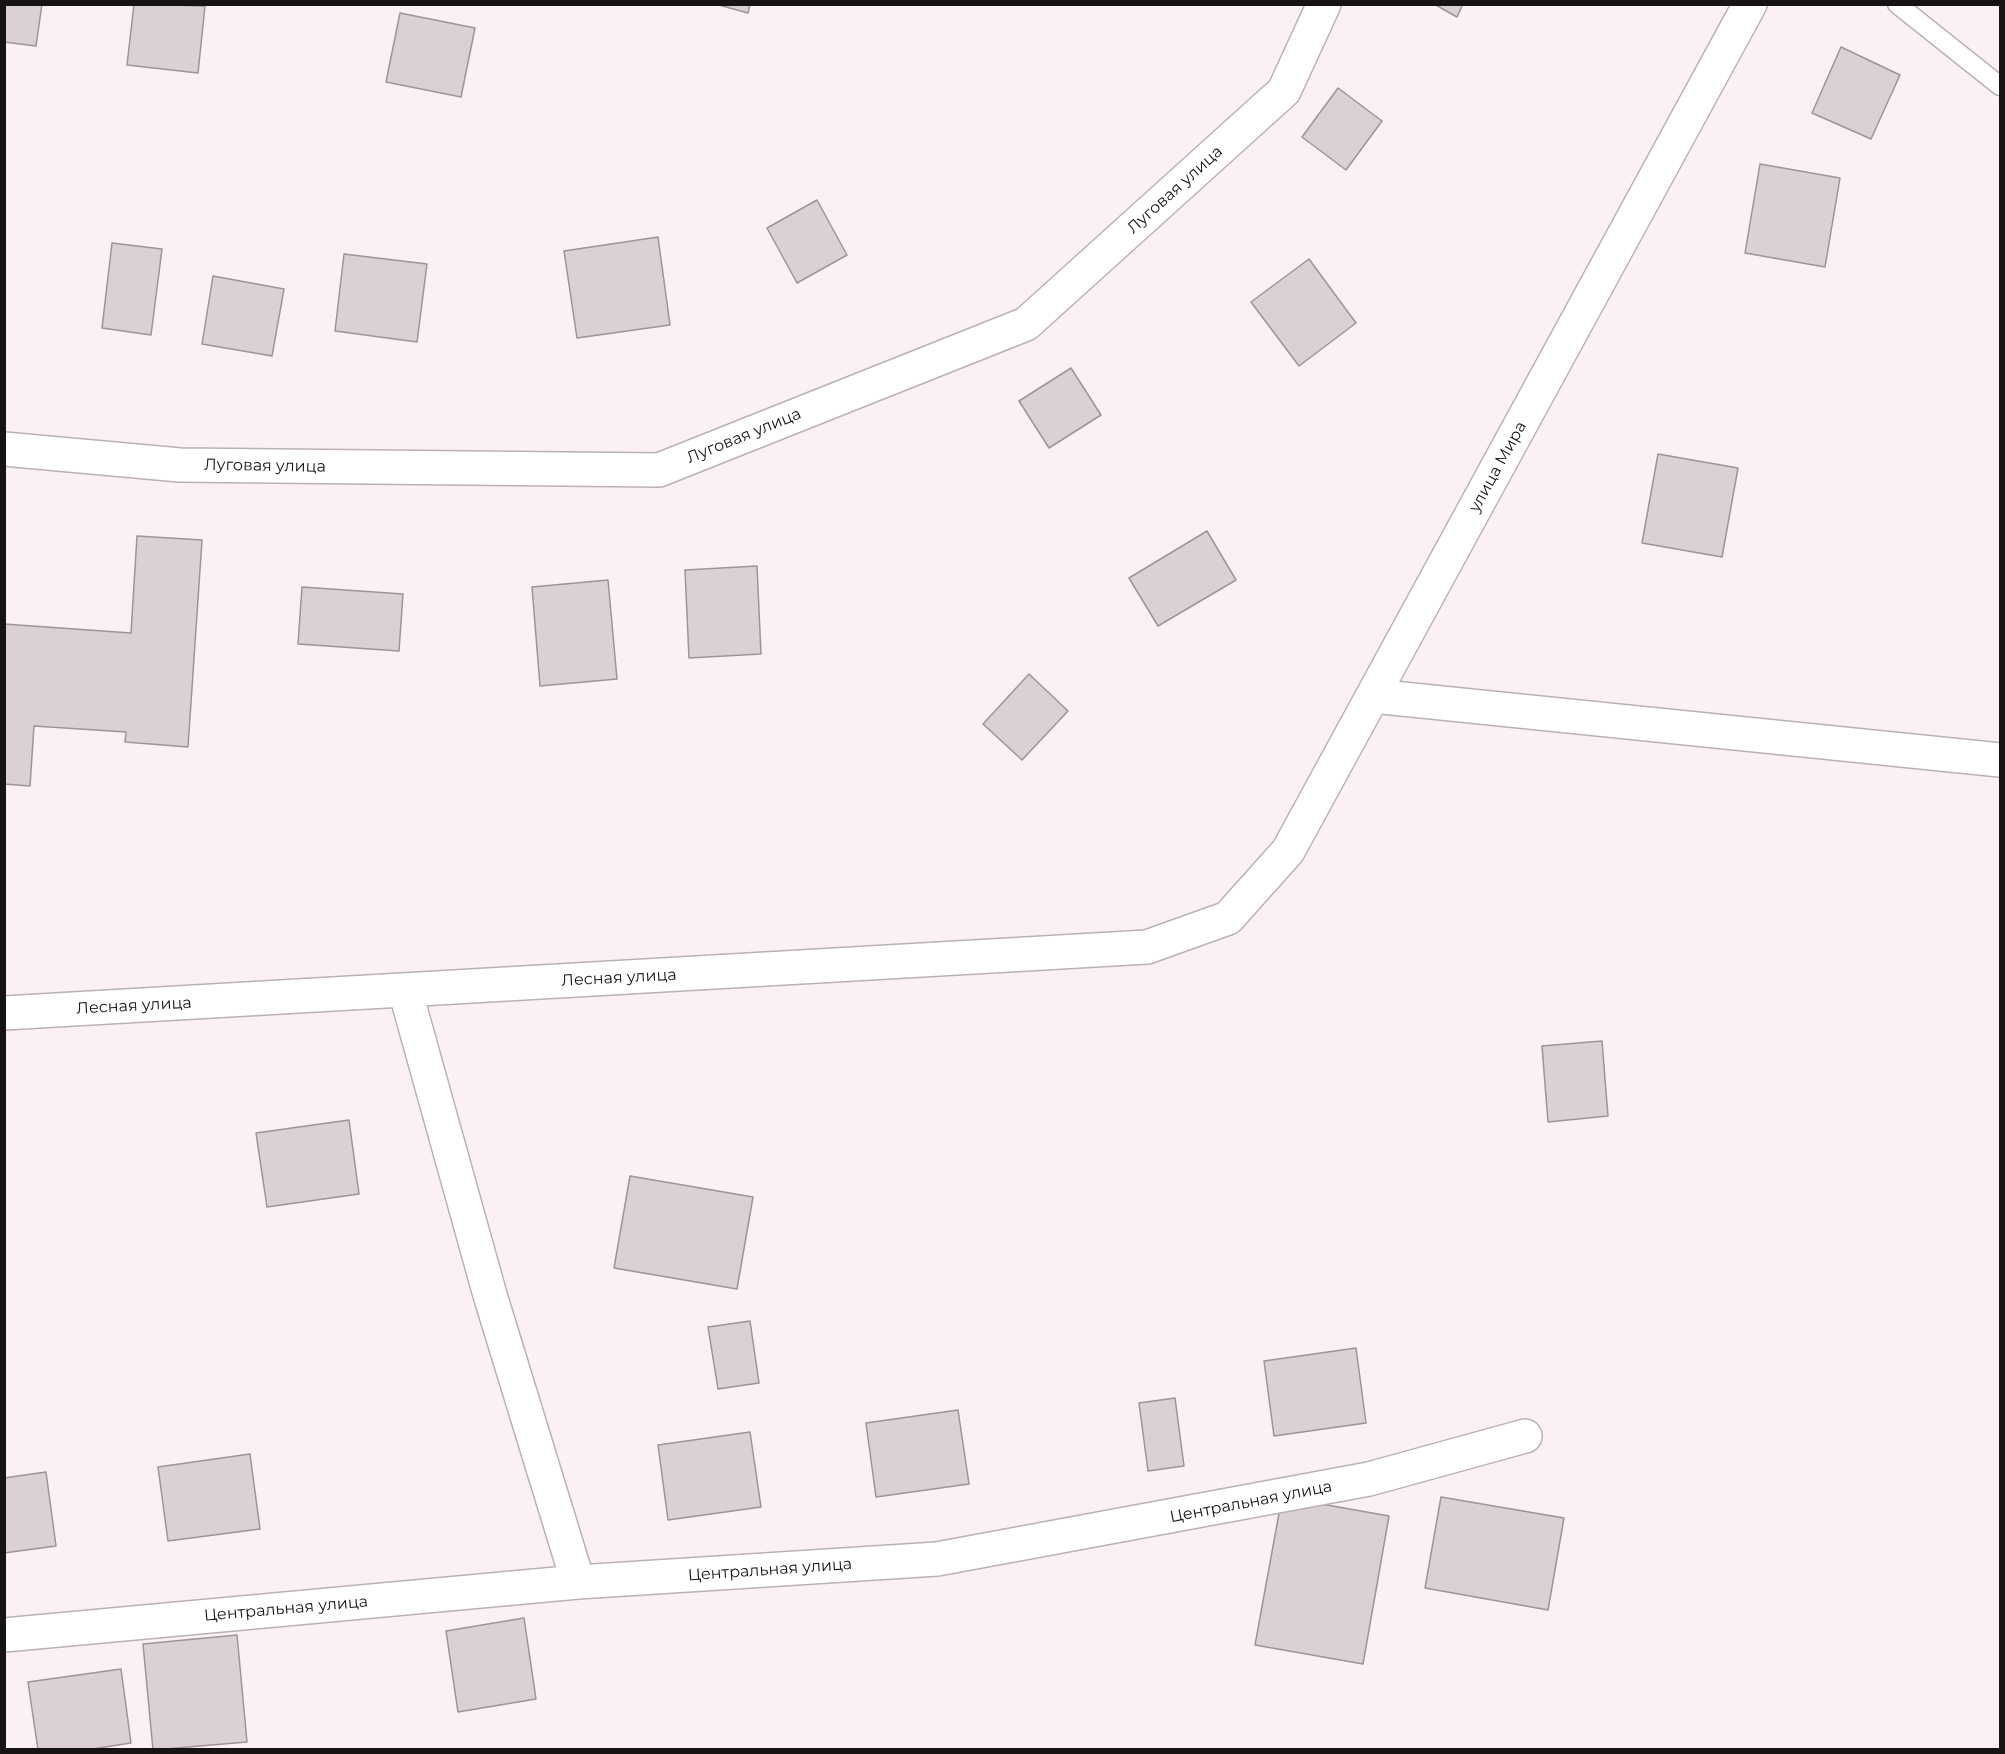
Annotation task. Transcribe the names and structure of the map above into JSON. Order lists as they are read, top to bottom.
{
  "streets": {
    "street": [
      "Луговая улица",
      "улица Мира",
      "Лесная улица",
      "Центральная улица"
    ]
  },
  "crossings": [
    ["улица Мира", "Лесная улица"]
  ]
}
